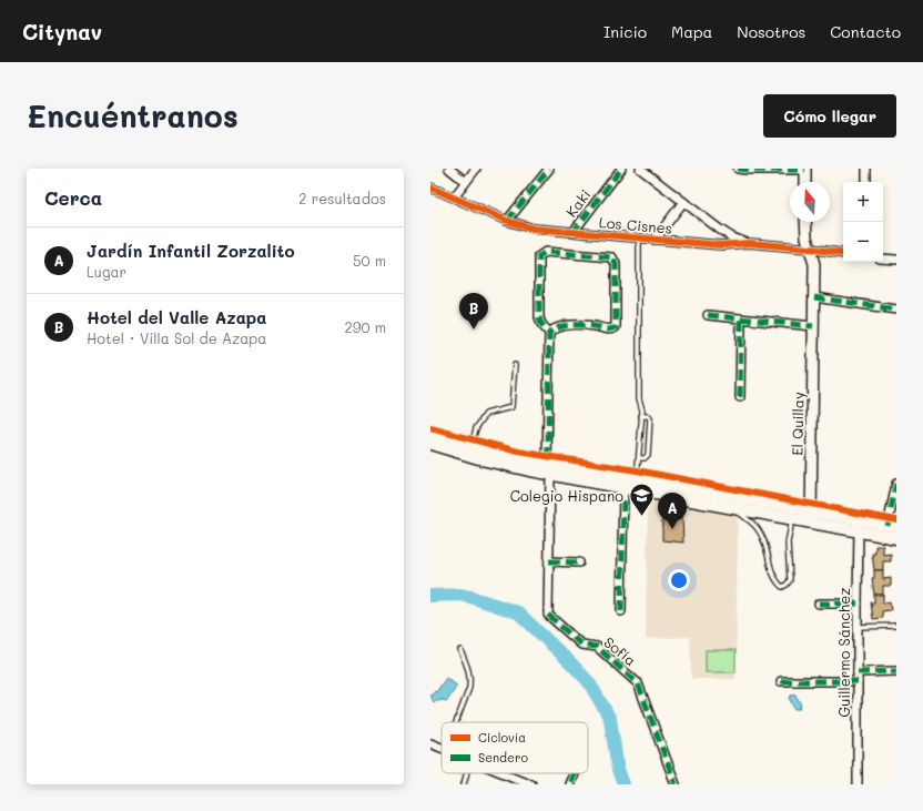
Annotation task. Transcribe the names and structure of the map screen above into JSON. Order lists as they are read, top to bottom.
{
  "streets": {
    "street": [
      "Kaki",
      "Los Cisnes",
      "El Quillay",
      "Sofía",
      "Guillermo Sánchez"
    ]
  },
  "crossings": [
    ["Kaki", "Los Cisnes"],
    ["Los Cisnes", "El Quillay"]
  ],
  "places": {
    "school or university": ["Colegio Hispano"]
  },
  "legend": ["Ciclovía", "Sendero"],
  "north": "top",
  "page": {
    "header": "Citynav",
    "nav": [
      "Inicio",
      "Mapa",
      "Nosotros",
      "Contacto"
    ],
    "buttons": "Cómo llegar",
    "title": "Encuéntranos",
    "heading": ["Cerca", "2 resultados"],
    "map_buttons": ["+", "−"],
    "list": [
      {
        "mark": "A",
        "name": "Jardín Infantil Zorzalito",
        "note": "Lugar",
        "value": "50 m"
      },
      {
        "mark": "B",
        "name": "Hotel del Valle Azapa",
        "note": "Hotel · Villa Sol de Azapa",
        "value": "290 m"
      }
    ],
    "pins": ["B", "A"]
  }
}
